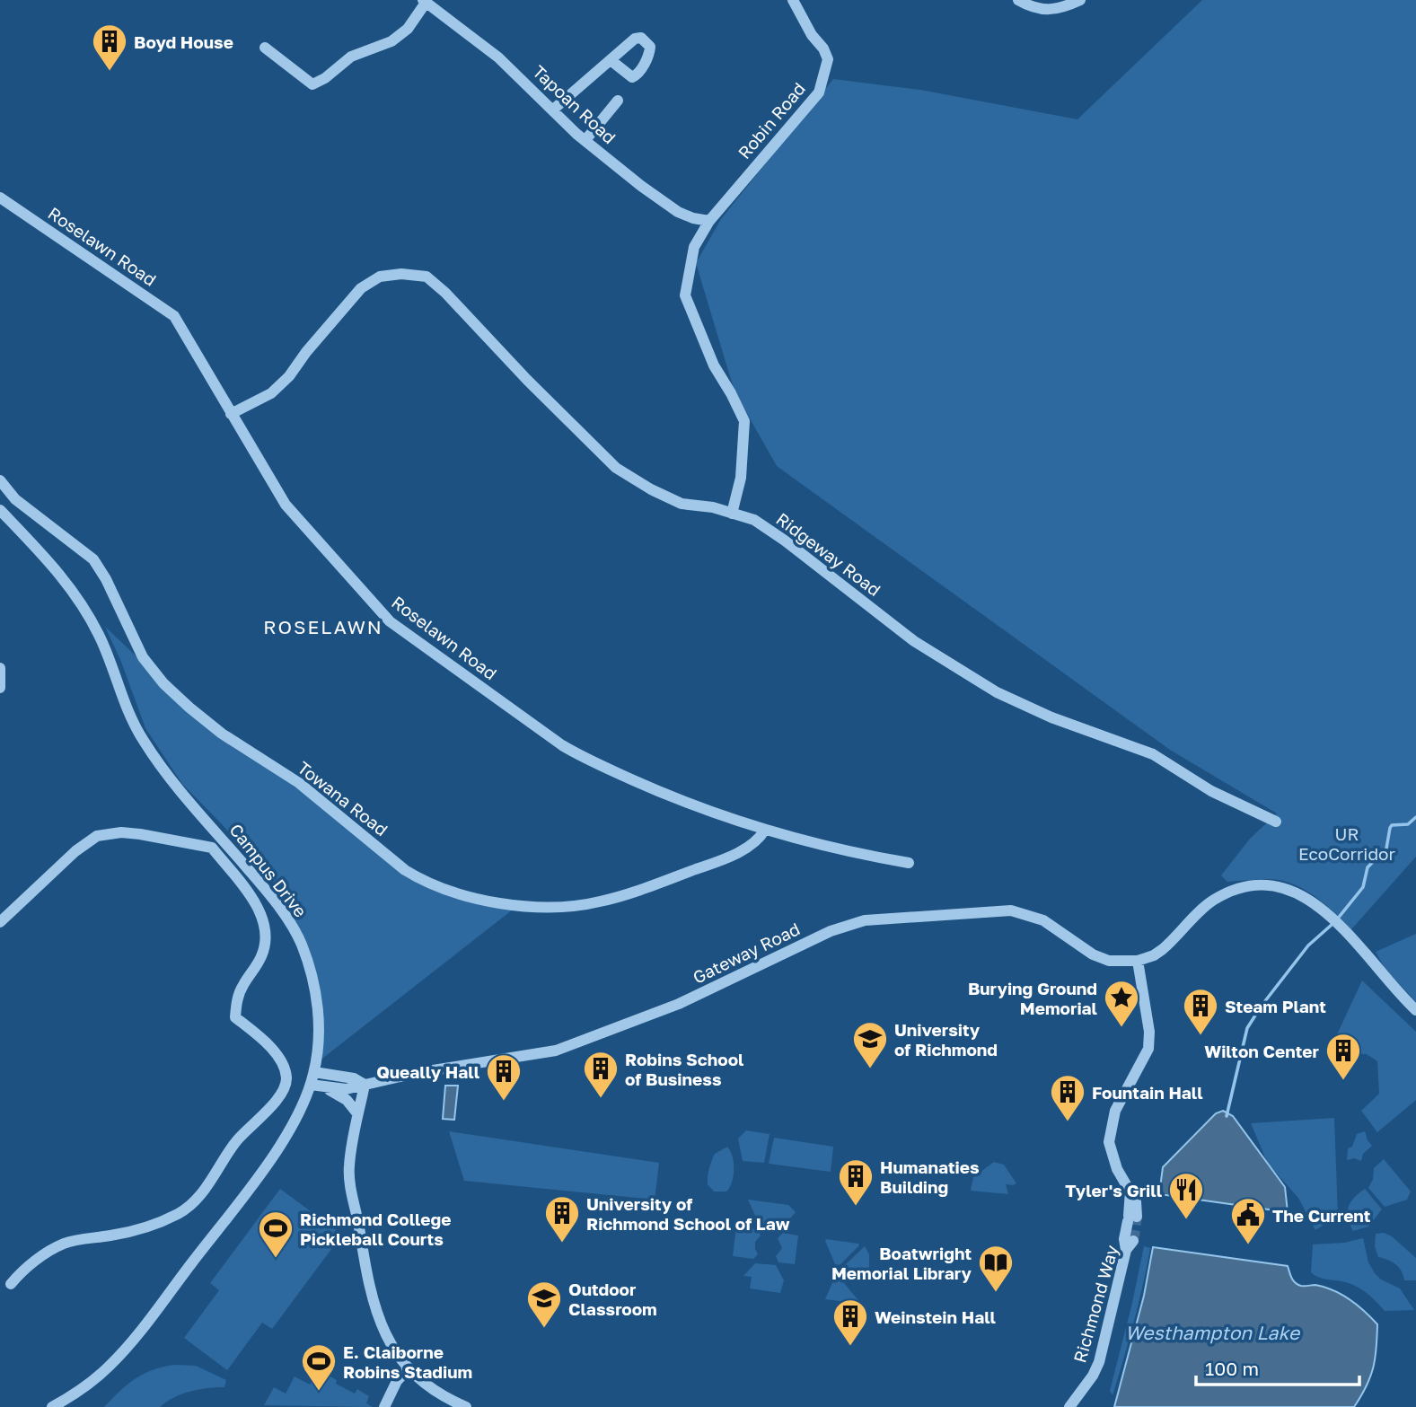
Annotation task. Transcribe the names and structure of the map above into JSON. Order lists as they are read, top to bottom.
{
  "streets": {
    "street": [
      "Tapoan Road",
      "Robin Road",
      "Roselawn Road",
      "Ridgeway Road",
      "Towana Road",
      "Campus Drive",
      "Gateway Road",
      "Richmond Way"
    ]
  },
  "crossings": [
    ["Tapoan Road", "Robin Road"],
    ["Robin Road", "Ridgeway Road"],
    ["Roselawn Road", "Ridgeway Road"],
    ["Roselawn Road", "Towana Road"],
    ["Campus Drive", "Gateway Road"],
    ["Gateway Road", "Richmond Way"]
  ],
  "districts": ["ROSELAWN"],
  "water": ["Westhampton Lake"],
  "parks": ["UR EcoCorridor"],
  "places": {
    "building": [
      "Boyd House",
      "Steam Plant",
      "Wilton Center",
      "Robins School of Business",
      "Queally Hall",
      "Fountain Hall",
      "Humanaties Building",
      "University of Richmond School of Law",
      "Weinstein Hall"
    ],
    "place": ["Burying Ground Memorial"],
    "school or university": ["University of Richmond", "Outdoor Classroom"],
    "restaurant": ["Tyler's Grill"],
    "public building": ["The Current"],
    "sports": ["Richmond College Pickleball Courts", "E. Claiborne Robins Stadium"],
    "library": ["Boatwright Memorial Library"]
  },
  "scale_bar": "100 m"
}
